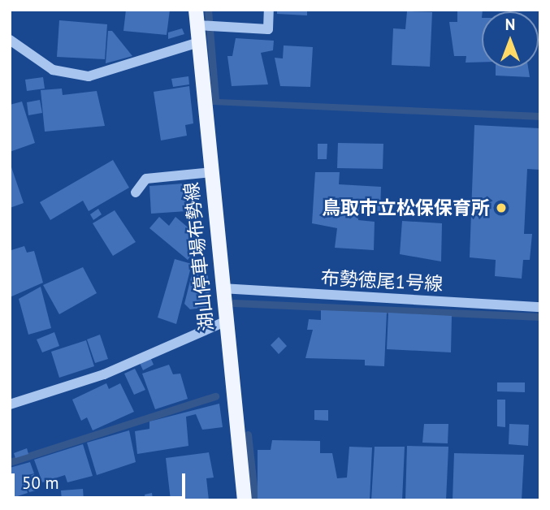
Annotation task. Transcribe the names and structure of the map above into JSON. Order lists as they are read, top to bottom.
{
  "streets": {
    "main road": ["湖山停車場布勢線"],
    "street": ["布勢徳尾1号線"]
  },
  "crossings": [
    ["湖山停車場布勢線", "布勢徳尾1号線"]
  ],
  "places": ["鳥取市立松保保育所"],
  "scale_bar": "50 m",
  "north": "top"
}
